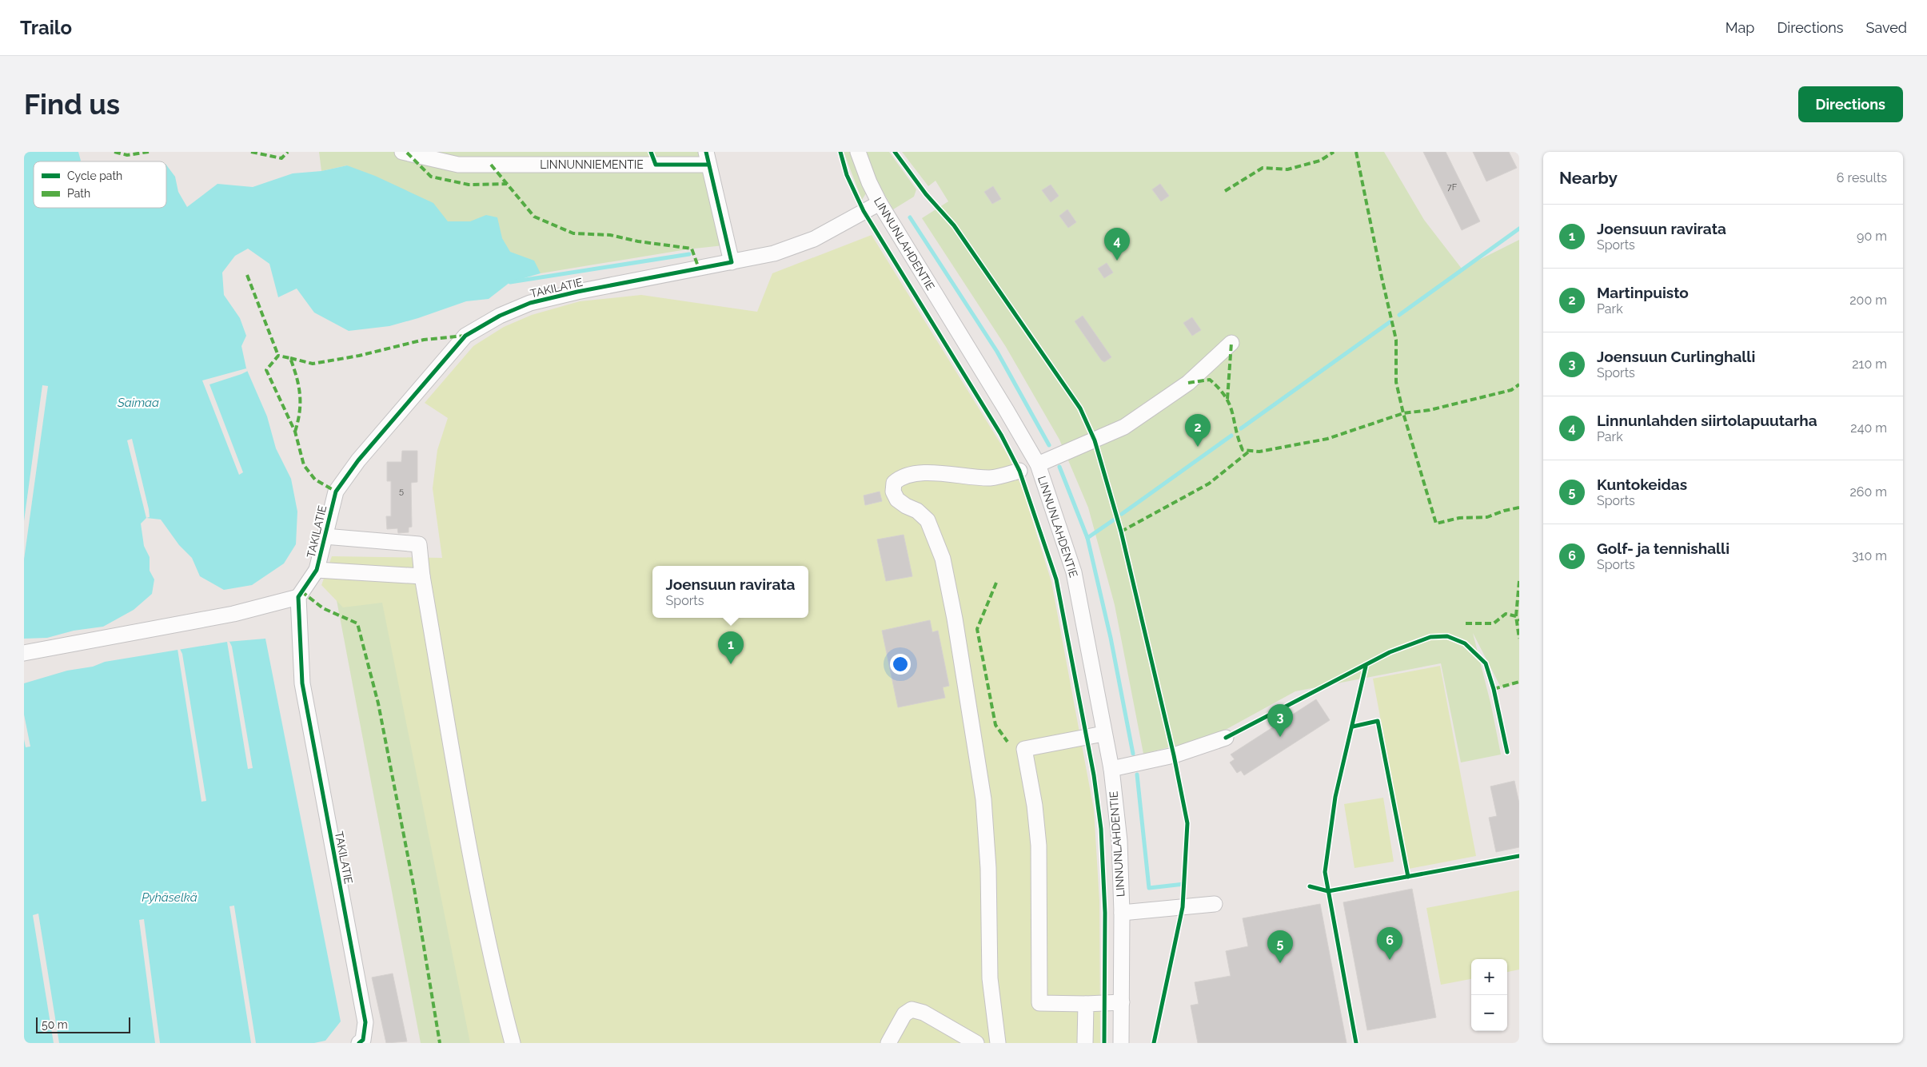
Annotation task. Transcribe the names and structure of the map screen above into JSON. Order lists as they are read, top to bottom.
{
  "streets": {
    "street": ["LINNUNNIEMENTIE", "LINNUNLAHDENTIE", "TAKILATIE"]
  },
  "crossings": [
    ["LINNUNNIEMENTIE", "TAKILATIE"],
    ["LINNUNLAHDENTIE", "TAKILATIE"]
  ],
  "water": ["Saimaa", "Pyhäselkä"],
  "house_numbers": ["7F", "5"],
  "legend": ["Cycle path", "Path"],
  "scale_bar": "50 m",
  "page": {
    "header": "Trailo",
    "nav": ["Map", "Directions", "Saved"],
    "buttons": "Directions",
    "title": "Find us",
    "heading": ["Nearby", "6 results"],
    "list": [
      {
        "mark": "1",
        "name": "Joensuun ravirata",
        "note": "Sports",
        "value": "90 m"
      },
      {
        "mark": "2",
        "name": "Martinpuisto",
        "note": "Park",
        "value": "200 m"
      },
      {
        "mark": "3",
        "name": "Joensuun Curlinghalli",
        "note": "Sports",
        "value": "210 m"
      },
      {
        "mark": "4",
        "name": "Linnunlahden siirtolapuutarha",
        "note": "Park",
        "value": "240 m"
      },
      {
        "mark": "5",
        "name": "Kuntokeidas",
        "note": "Sports",
        "value": "260 m"
      },
      {
        "mark": "6",
        "name": "Golf- ja tennishalli",
        "note": "Sports",
        "value": "310 m"
      }
    ],
    "pins": [
      "4",
      "2",
      "1",
      "3",
      "6",
      "5"
    ],
    "popup": ["Joensuun ravirata", "Sports"],
    "map_buttons": ["+", "−"],
    "scale": "50 m"
  }
}
